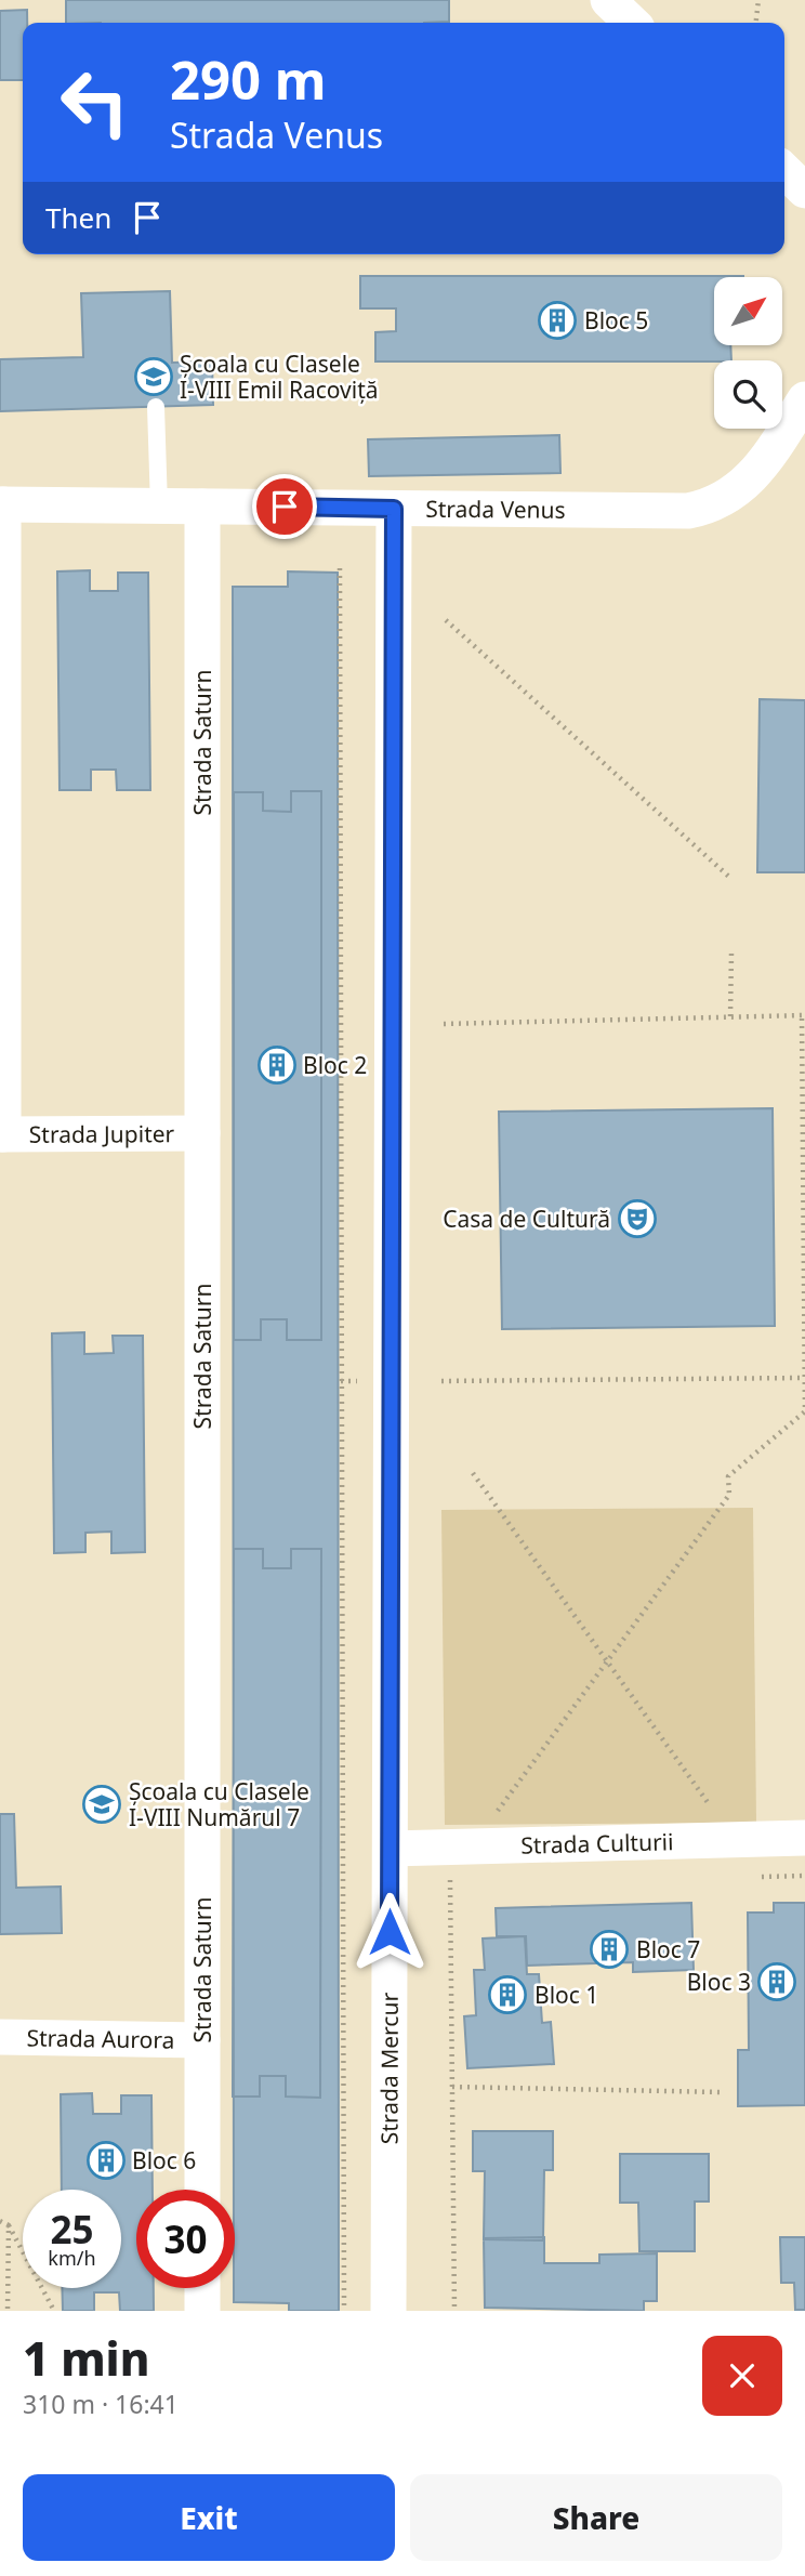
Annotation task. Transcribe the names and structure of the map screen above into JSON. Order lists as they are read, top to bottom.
{
  "streets": {
    "street": [
      "Strada Venus",
      "Strada Saturn",
      "Strada Jupiter",
      "Strada Culturii",
      "Strada Aurora",
      "Strada Mercur"
    ]
  },
  "crossings": [
    ["Strada Venus", "Strada Saturn"],
    ["Strada Venus", "Strada Jupiter"],
    ["Strada Venus", "Strada Mercur"],
    ["Strada Saturn", "Strada Jupiter"],
    ["Strada Saturn", "Strada Aurora"],
    ["Strada Culturii", "Strada Mercur"]
  ],
  "places": {
    "building": [
      "Bloc 5",
      "Bloc 2",
      "Bloc 7",
      "Bloc 3",
      "Bloc 1",
      "Bloc 6"
    ],
    "school or university": ["Școala cu Clasele I-VIII Emil Racoviță", "Școala cu Clasele I-VIII Numărul 7"],
    "theatre": ["Casa de Cultură"]
  },
  "north": "top right",
  "page": {
    "turn": ["290 m", "Strada Venus"],
    "then": "Then",
    "speed": "25 km/h",
    "limit": "30",
    "heading": ["1 min", "310 m · 16:41"],
    "buttons": ["Exit", "Share"]
  }
}
